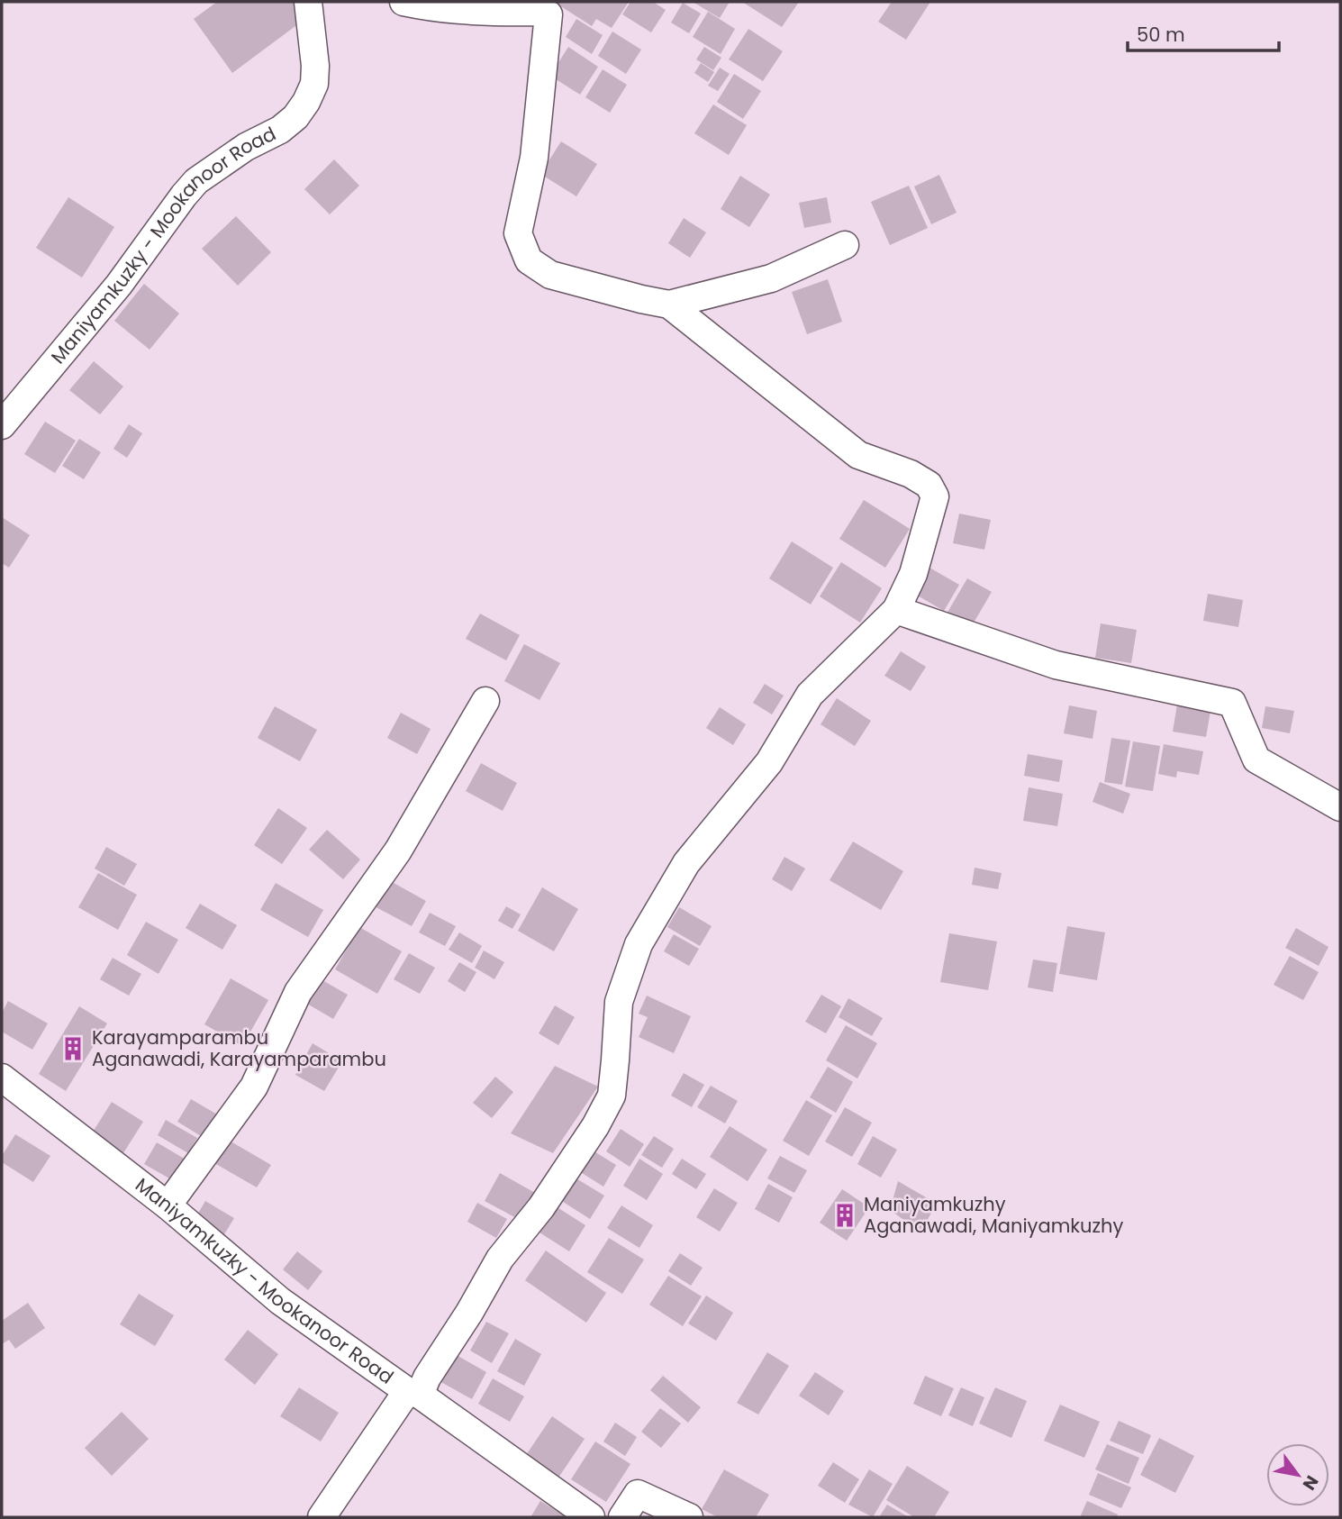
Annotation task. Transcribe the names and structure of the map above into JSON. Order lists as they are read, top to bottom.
{
  "streets": {
    "street": ["Maniyamkuzky - Mookanoor Road"]
  },
  "places": {
    "building": ["Karayamparambu Aganawadi, Karayamparambu", "Maniyamkuzhy Aganawadi, Maniyamkuzhy"]
  },
  "scale_bar": "50 m",
  "north": "bottom right"
}
